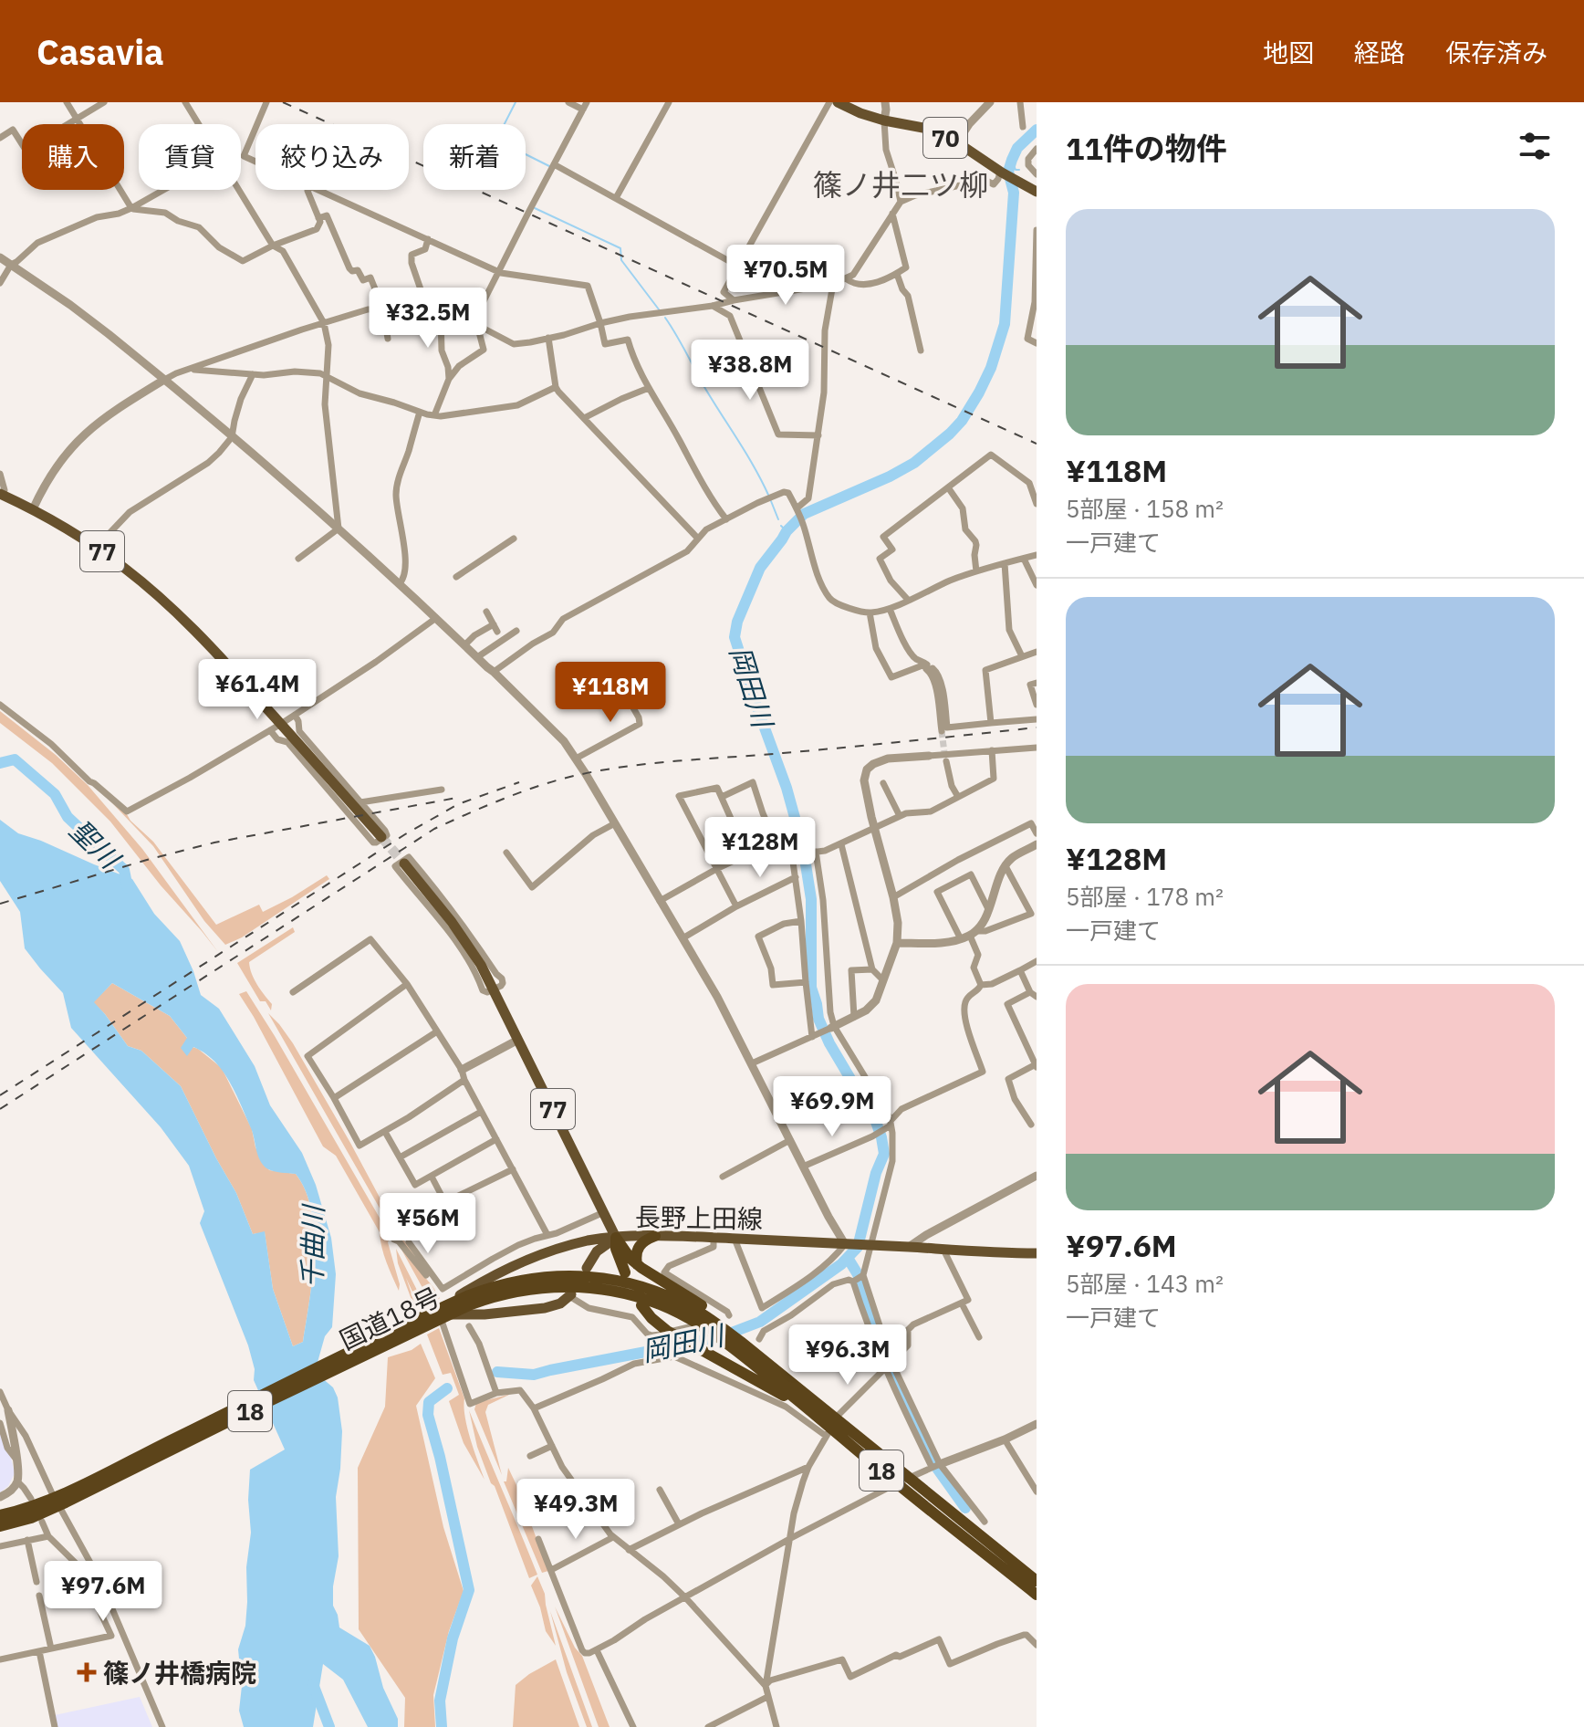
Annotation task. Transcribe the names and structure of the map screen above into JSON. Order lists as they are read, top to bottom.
{
  "streets": {
    "highway": ["国道18号", "18"],
    "main road": ["70", "77", "長野上田線"]
  },
  "districts": ["篠ノ井二ツ柳"],
  "water": ["岡田川", "聖川", "千曲川"],
  "places": {
    "health": ["篠ノ井橋病院"]
  },
  "page": {
    "header": "Casavia",
    "nav": ["地図", "経路", "保存済み"],
    "heading": "11件の物件",
    "chip": [
      "購入",
      "賃貸",
      "絞り込み",
      "新着"
    ],
    "list": [
      {
        "name": "¥118M",
        "note": "5部屋 · 158 m² · 一戸建て"
      },
      {
        "name": "¥128M",
        "note": "5部屋 · 178 m² · 一戸建て"
      },
      {
        "name": "¥97.6M",
        "note": "5部屋 · 143 m² · 一戸建て"
      }
    ],
    "price": [
      "¥70.5M",
      "¥32.5M",
      "¥38.8M",
      "¥61.4M",
      "¥118M",
      "¥128M",
      "¥69.9M",
      "¥56M",
      "¥96.3M",
      "¥49.3M",
      "¥97.6M"
    ]
  }
}
